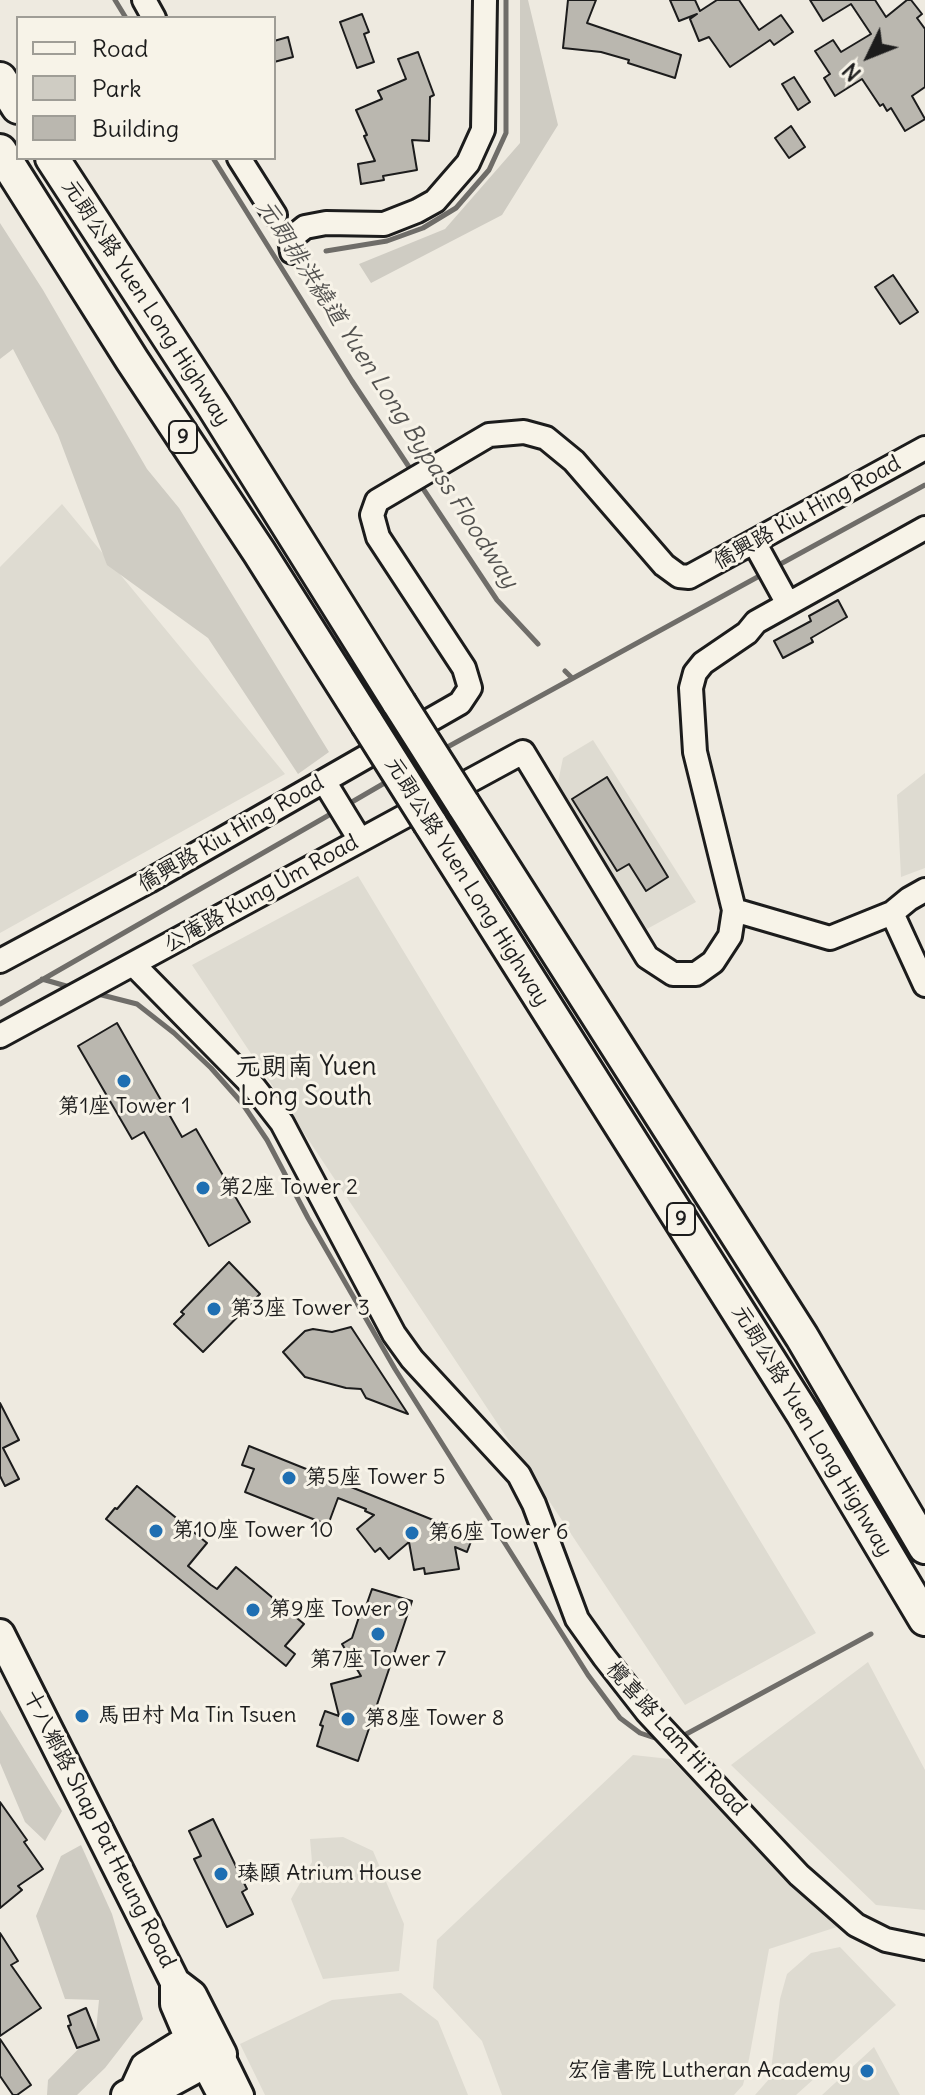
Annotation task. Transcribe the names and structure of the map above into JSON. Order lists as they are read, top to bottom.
{
  "streets": {
    "highway": ["元朗公路 Yuen Long Highway", "9"],
    "main road": ["十八鄉路 Shap Pat Heung Road"],
    "street": ["僑興路 Kiu Hing Road", "公庵路 Kung Um Road", "欖喜路 Lam Hi Road"]
  },
  "crossings": [
    ["公庵路 Kung Um Road", "欖喜路 Lam Hi Road"]
  ],
  "districts": ["元朗南 Yuen Long South"],
  "water": ["元朗排洪繞道 Yuen Long Bypass Floodway"],
  "places": [
    "第1座 Tower 1",
    "第2座 Tower 2",
    "第3座 Tower 3",
    "第5座 Tower 5",
    "第10座 Tower 10",
    "第6座 Tower 6",
    "第9座 Tower 9",
    "第7座 Tower 7",
    "馬田村 Ma Tin Tsuen",
    "第8座 Tower 8",
    "瑧頤 Atrium House",
    "宏信書院 Lutheran Academy"
  ],
  "legend": ["Road", "Park", "Building"],
  "north": "bottom left"
}
